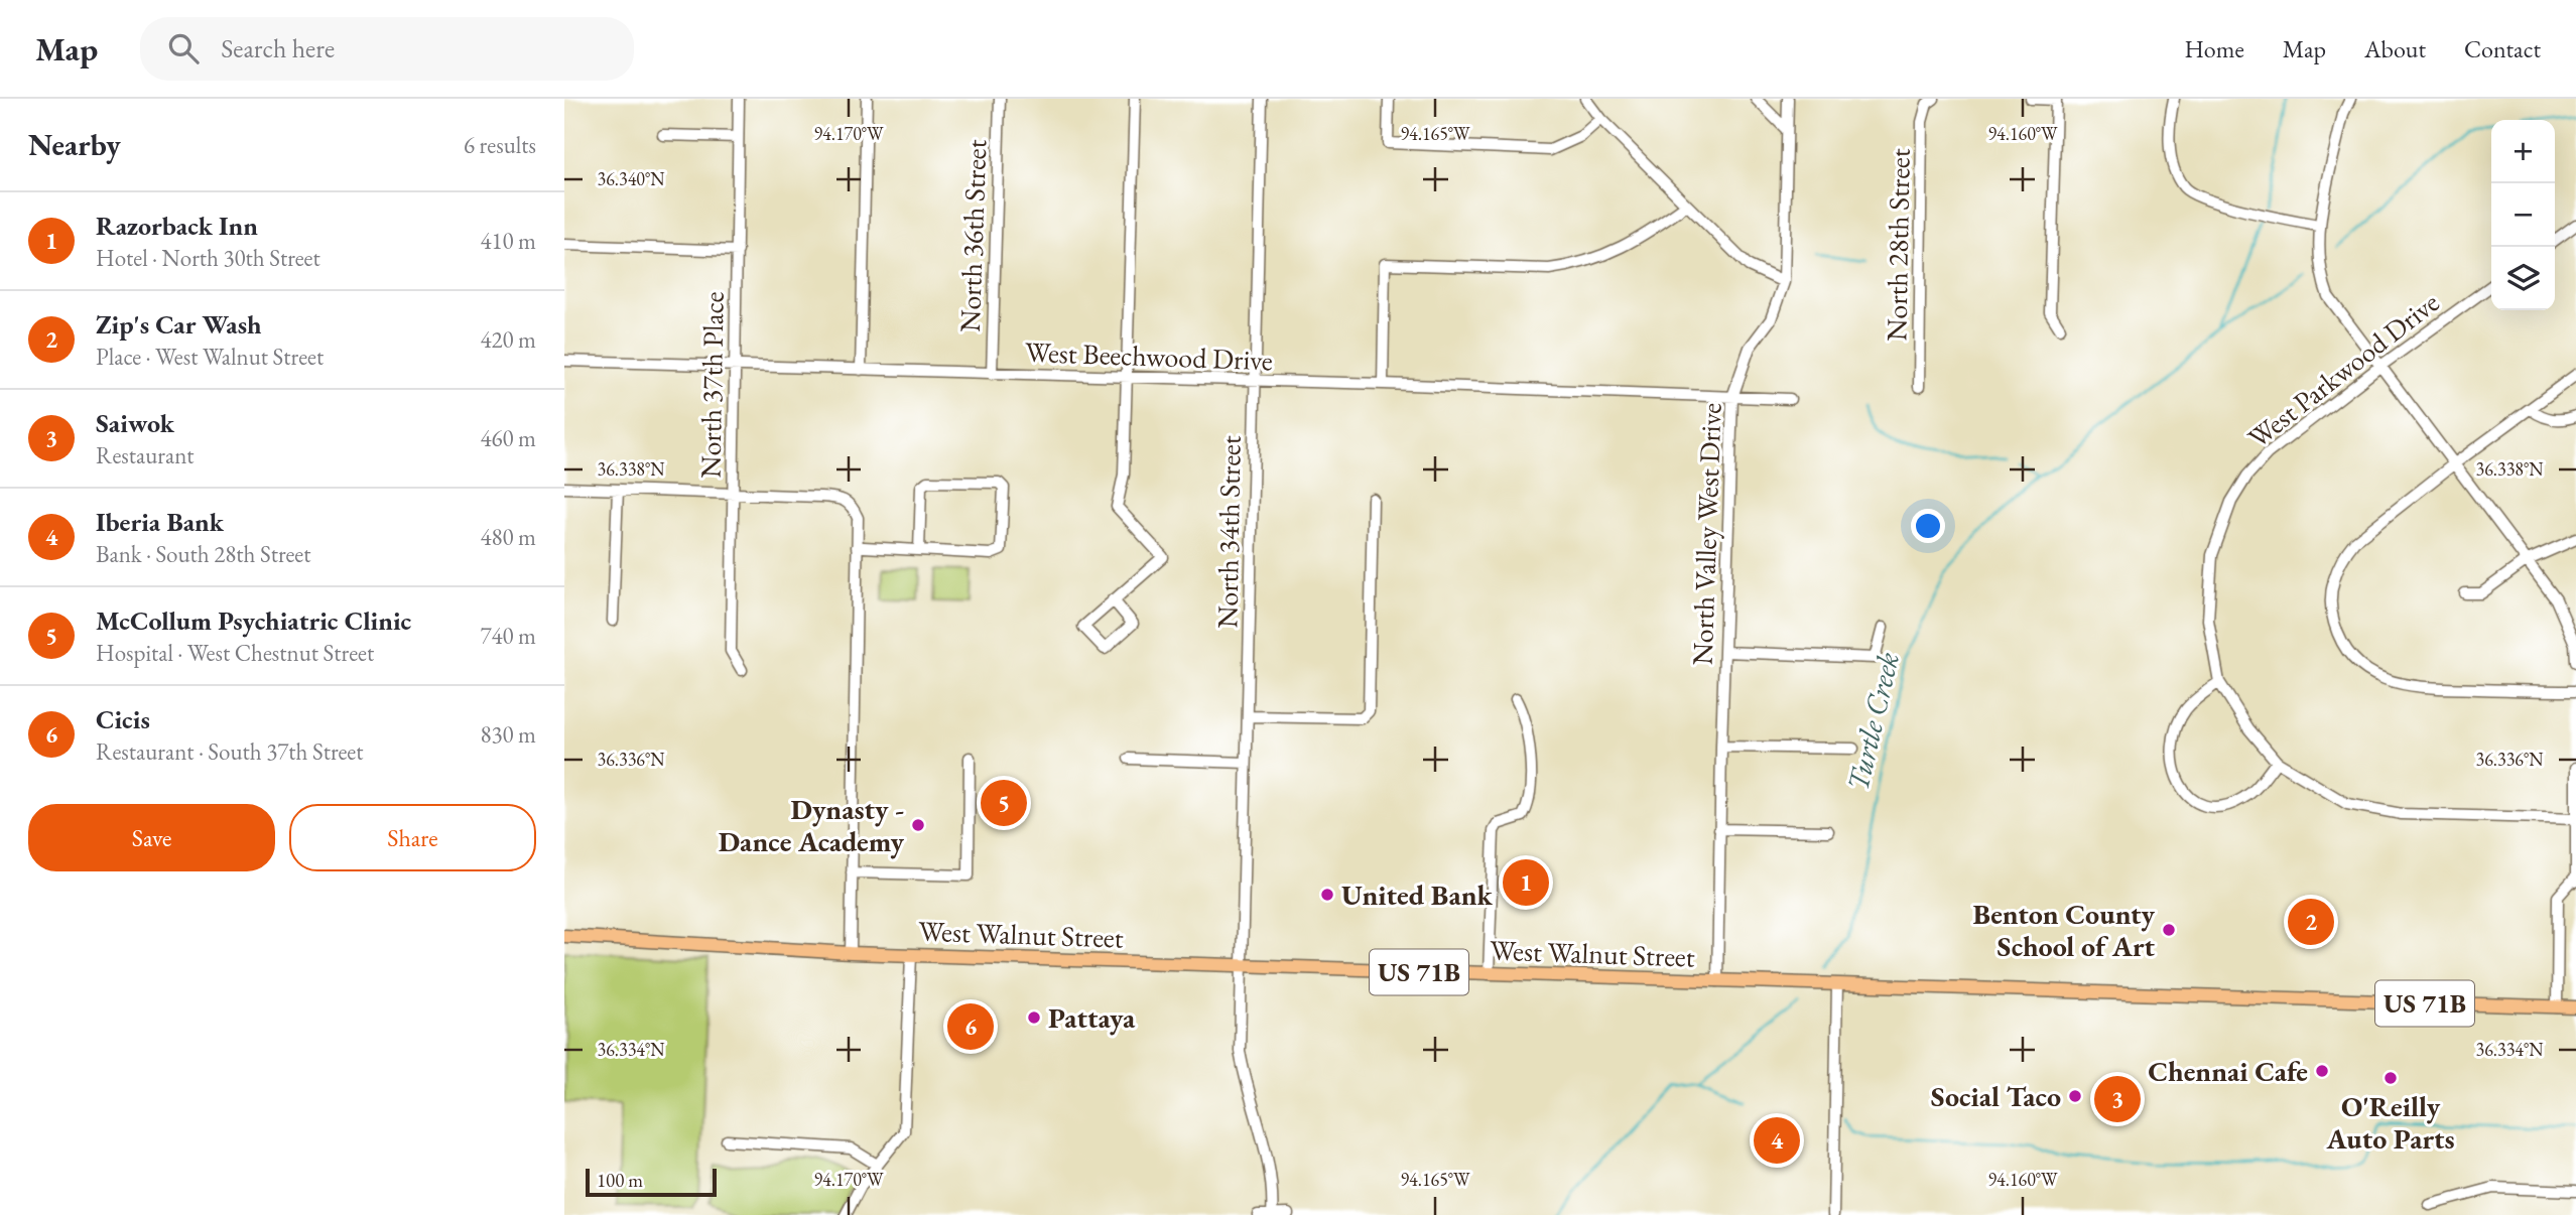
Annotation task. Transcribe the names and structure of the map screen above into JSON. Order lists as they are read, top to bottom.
{
  "streets": {
    "main road": ["West Walnut Street", "US 71B"],
    "street": [
      "North 36th Street",
      "North 28th Street",
      "West Beechwood Drive",
      "West Parkwood Drive",
      "North 37th Place",
      "North 34th Street",
      "North Valley West Drive"
    ]
  },
  "crossings": [
    ["North 36th Street", "West Beechwood Drive"],
    ["West Beechwood Drive", "North 37th Place"],
    ["West Beechwood Drive", "North 34th Street"],
    ["West Beechwood Drive", "North Valley West Drive"],
    ["North 34th Street", "West Walnut Street"],
    ["North Valley West Drive", "West Walnut Street"]
  ],
  "water": ["Turtle Creek"],
  "places": [
    "Dynasty - Dance Academy",
    "United Bank",
    "Benton County School of Art",
    "Pattaya",
    "Chennai Cafe",
    "O'Reilly Auto Parts",
    "Social Taco"
  ],
  "scale_bar": "100 m",
  "page": {
    "header": "Map",
    "search": "Search here",
    "nav": [
      "Home",
      "Map",
      "About",
      "Contact"
    ],
    "heading": ["Nearby", "6 results"],
    "map_buttons": ["+", "−"],
    "list": [
      {
        "mark": "1",
        "name": "Razorback Inn",
        "note": "Hotel · North 30th Street",
        "value": "410 m"
      },
      {
        "mark": "2",
        "name": "Zip's Car Wash",
        "note": "Place · West Walnut Street",
        "value": "420 m"
      },
      {
        "mark": "3",
        "name": "Saiwok",
        "note": "Restaurant",
        "value": "460 m"
      },
      {
        "mark": "4",
        "name": "Iberia Bank",
        "note": "Bank · South 28th Street",
        "value": "480 m"
      },
      {
        "mark": "5",
        "name": "McCollum Psychiatric Clinic",
        "note": "Hospital · West Chestnut Street",
        "value": "740 m"
      },
      {
        "mark": "6",
        "name": "Cicis",
        "note": "Restaurant · South 37th Street",
        "value": "830 m"
      }
    ],
    "pins": [
      "5",
      "1",
      "2",
      "6",
      "3",
      "4"
    ],
    "buttons": ["Save", "Share"],
    "scale": "100 m"
  },
  "coordinates": [
    "94.170°W",
    "94.165°W",
    "94.160°W",
    "36.340°N",
    "36.338°N",
    "36.336°N",
    "36.334°N"
  ]
}
